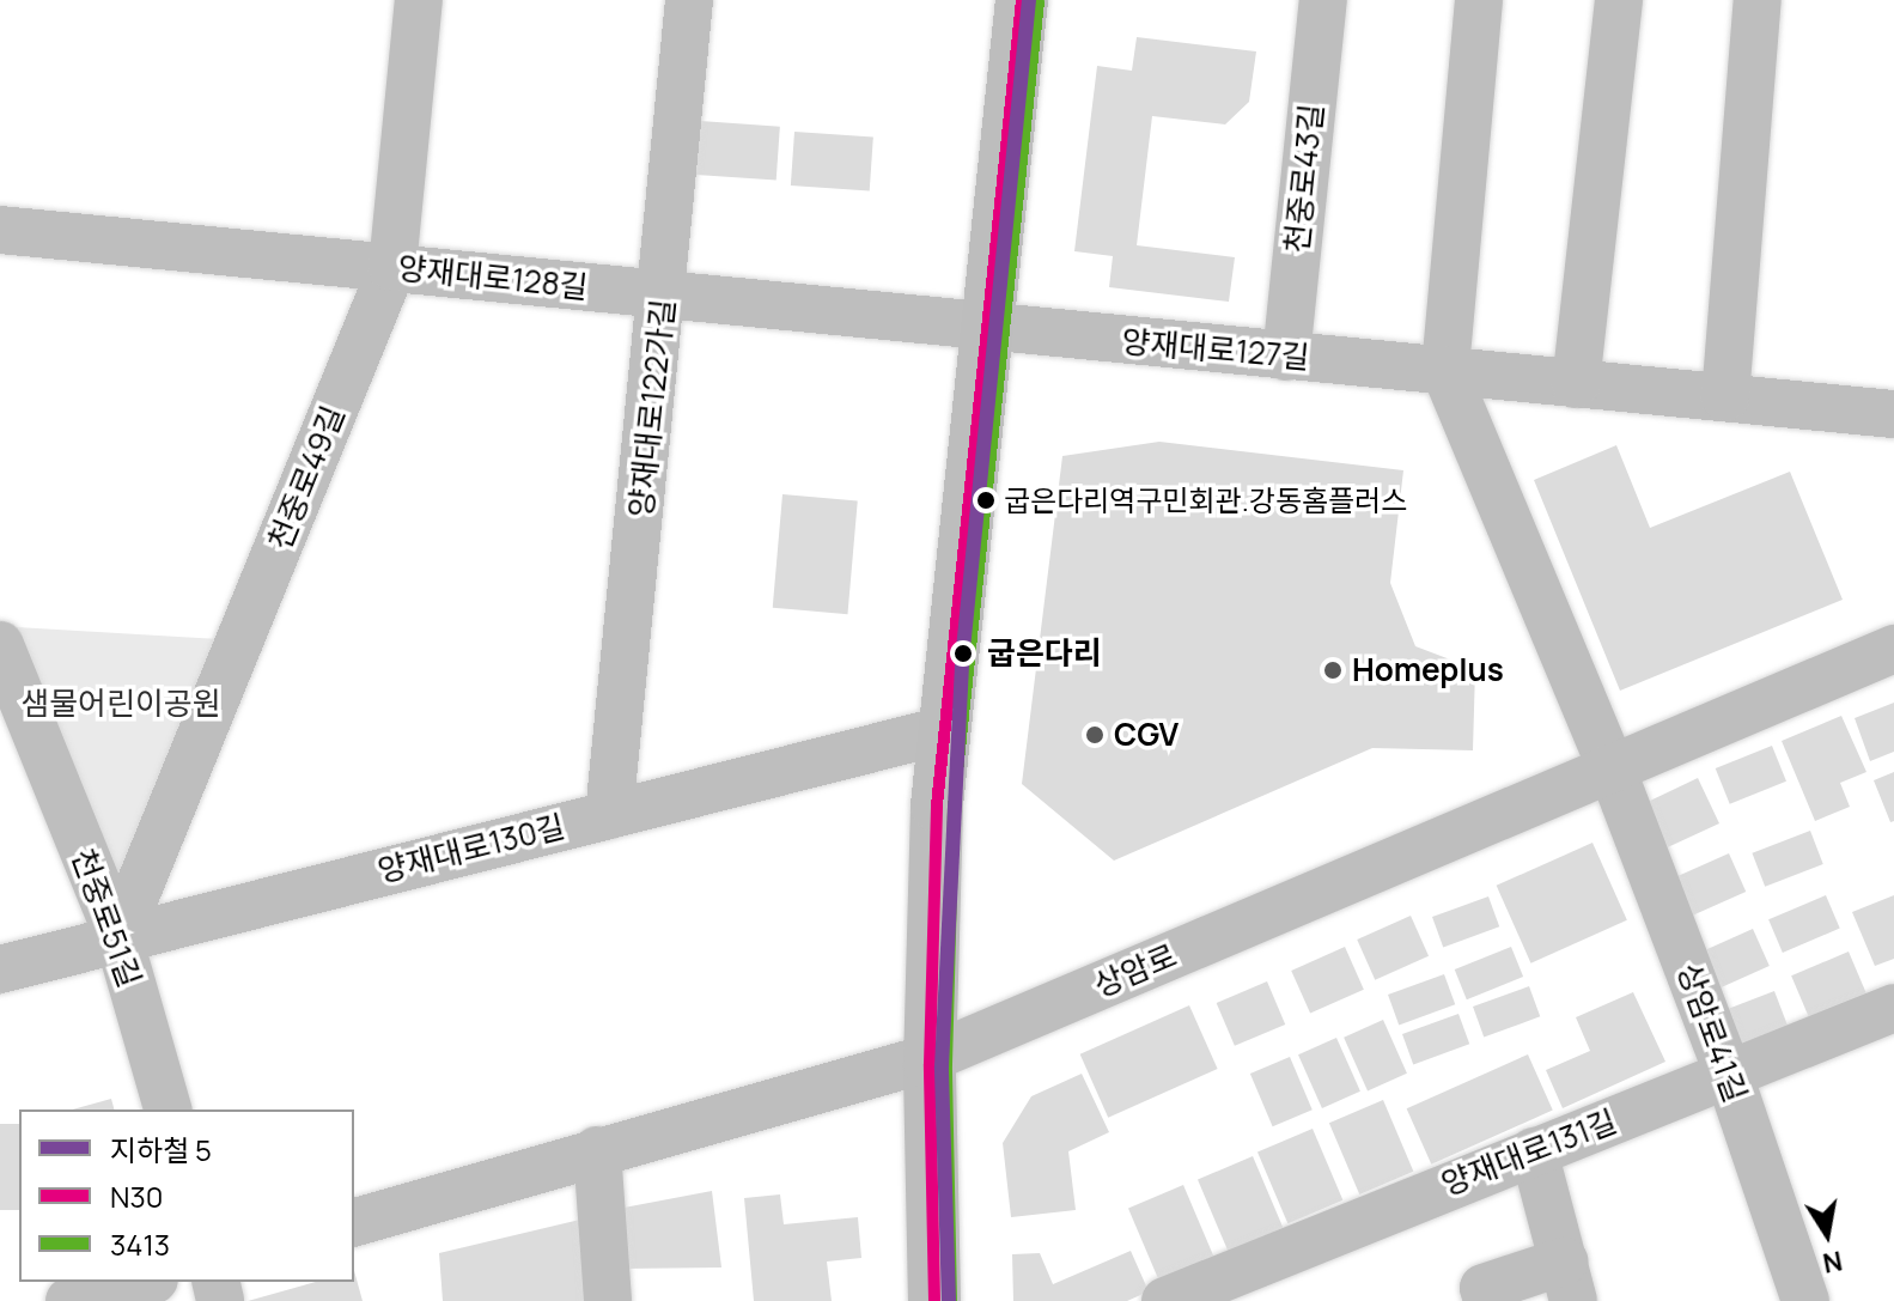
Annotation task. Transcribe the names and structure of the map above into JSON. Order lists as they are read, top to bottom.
{
  "streets": {
    "street": [
      "천중로43길",
      "양재대로128길",
      "양재대로127길",
      "양재대로122가길",
      "천중로49길",
      "양재대로130길",
      "천중로51길",
      "상암로",
      "상암로41길",
      "양재대로131길"
    ]
  },
  "crossings": [
    ["천중로43길", "양재대로127길"],
    ["양재대로128길", "양재대로127길"],
    ["양재대로128길", "양재대로122가길"],
    ["양재대로128길", "천중로49길"],
    ["양재대로127길", "상암로41길"],
    ["양재대로122가길", "양재대로130길"],
    ["천중로49길", "양재대로130길"],
    ["천중로49길", "천중로51길"],
    ["양재대로130길", "천중로51길"],
    ["상암로", "상암로41길"],
    ["상암로41길", "양재대로131길"]
  ],
  "parks": ["샘물어린이공원"],
  "places": [
    "굽은다리역구민회관.강동홈플러스",
    "굽은다리",
    "Homeplus",
    "CGV"
  ],
  "lines": ["metro line 5", "transit line N30", "transit line 3413"],
  "legend": ["지하철 5", "N30", "3413"],
  "north": "bottom"
}
